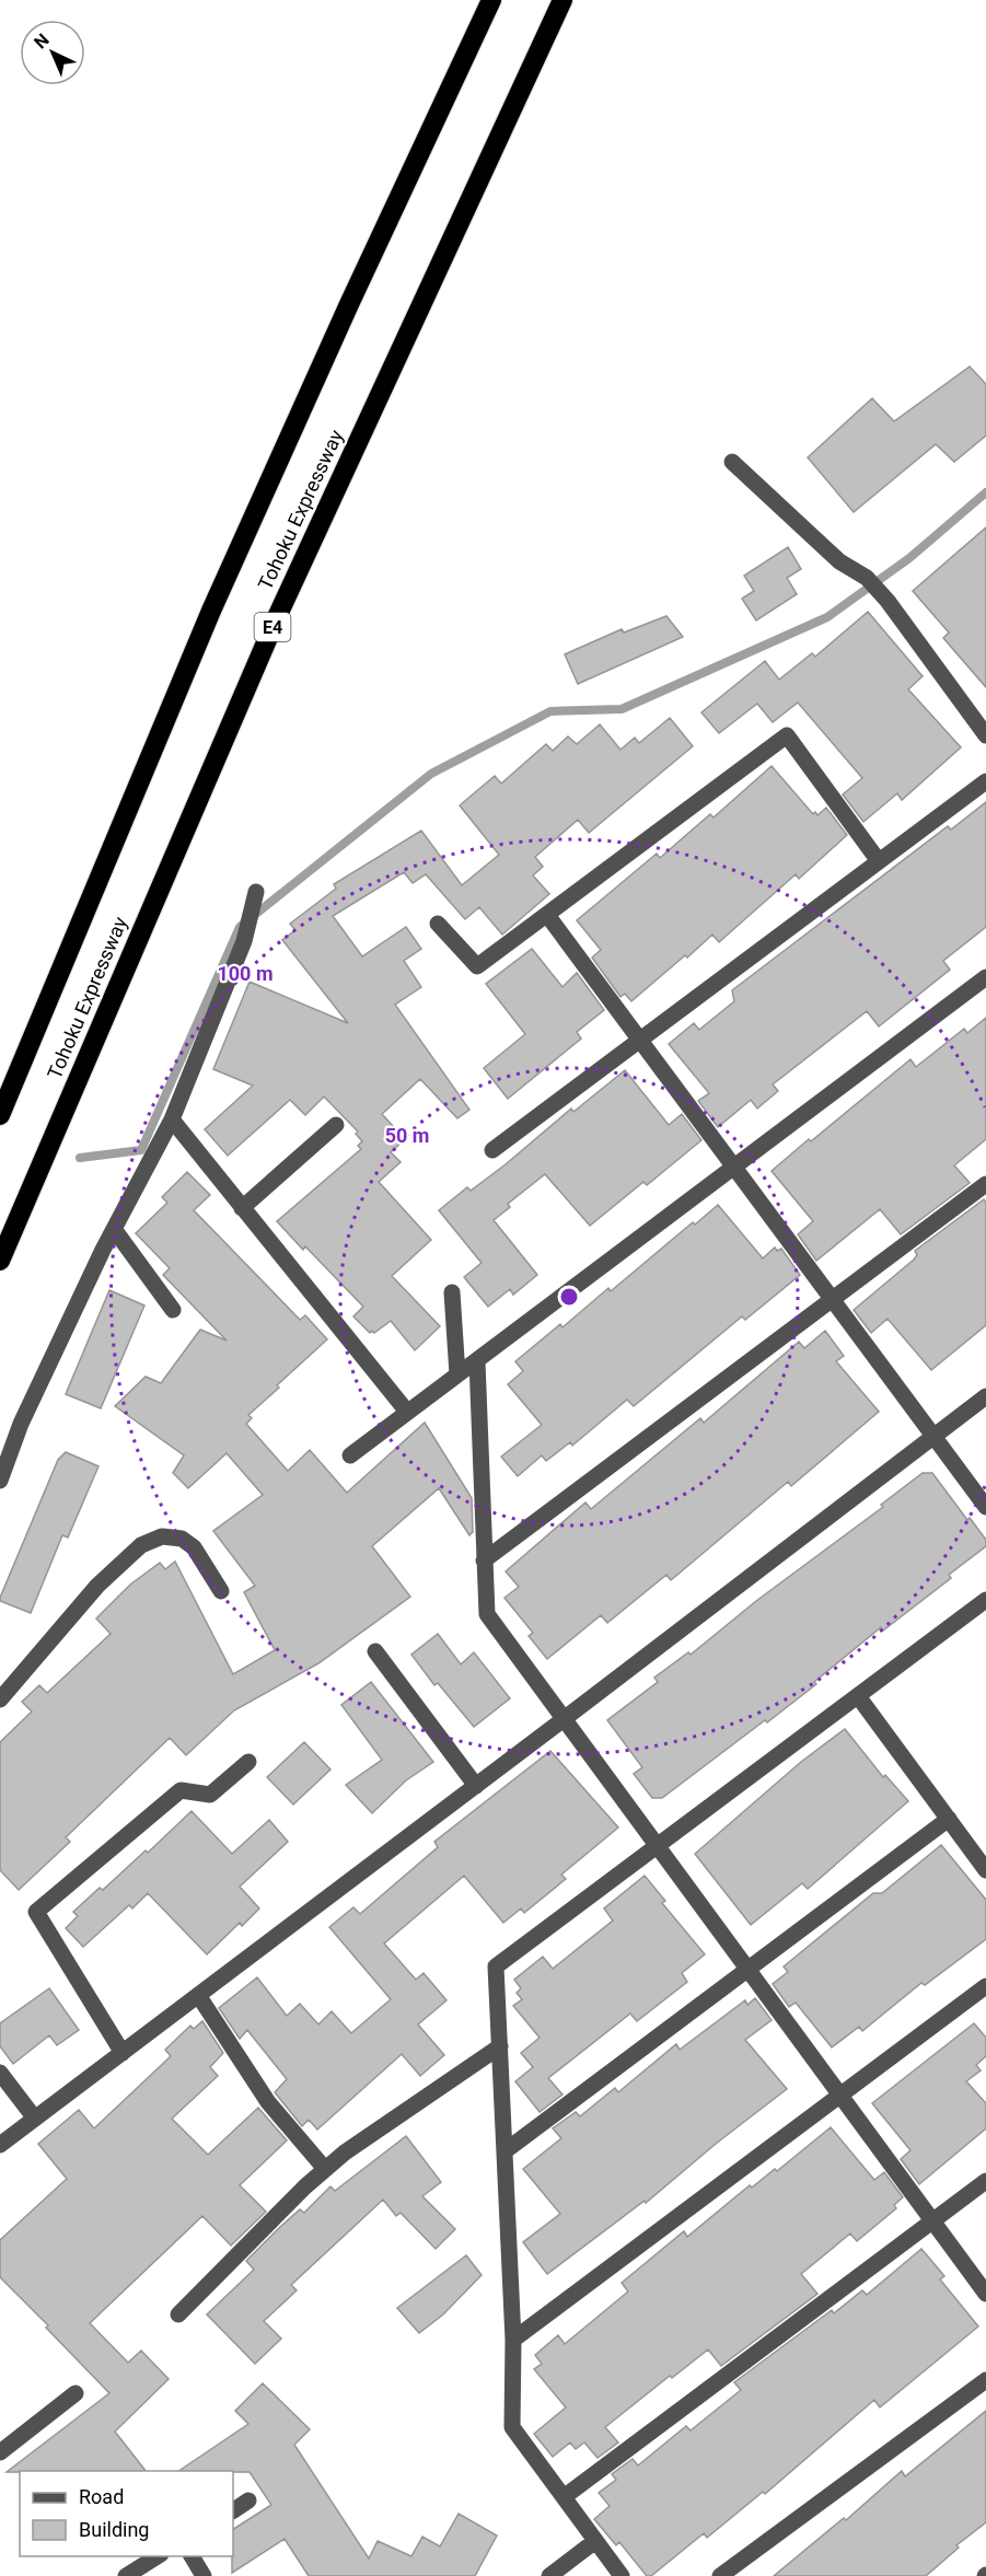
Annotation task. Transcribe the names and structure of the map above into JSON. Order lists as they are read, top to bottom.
{
  "streets": {
    "highway": ["Tohoku Expressway", "E4"]
  },
  "legend": ["Road", "Building"],
  "north": "top left",
  "rings": ["100 m", "50 m"]
}
